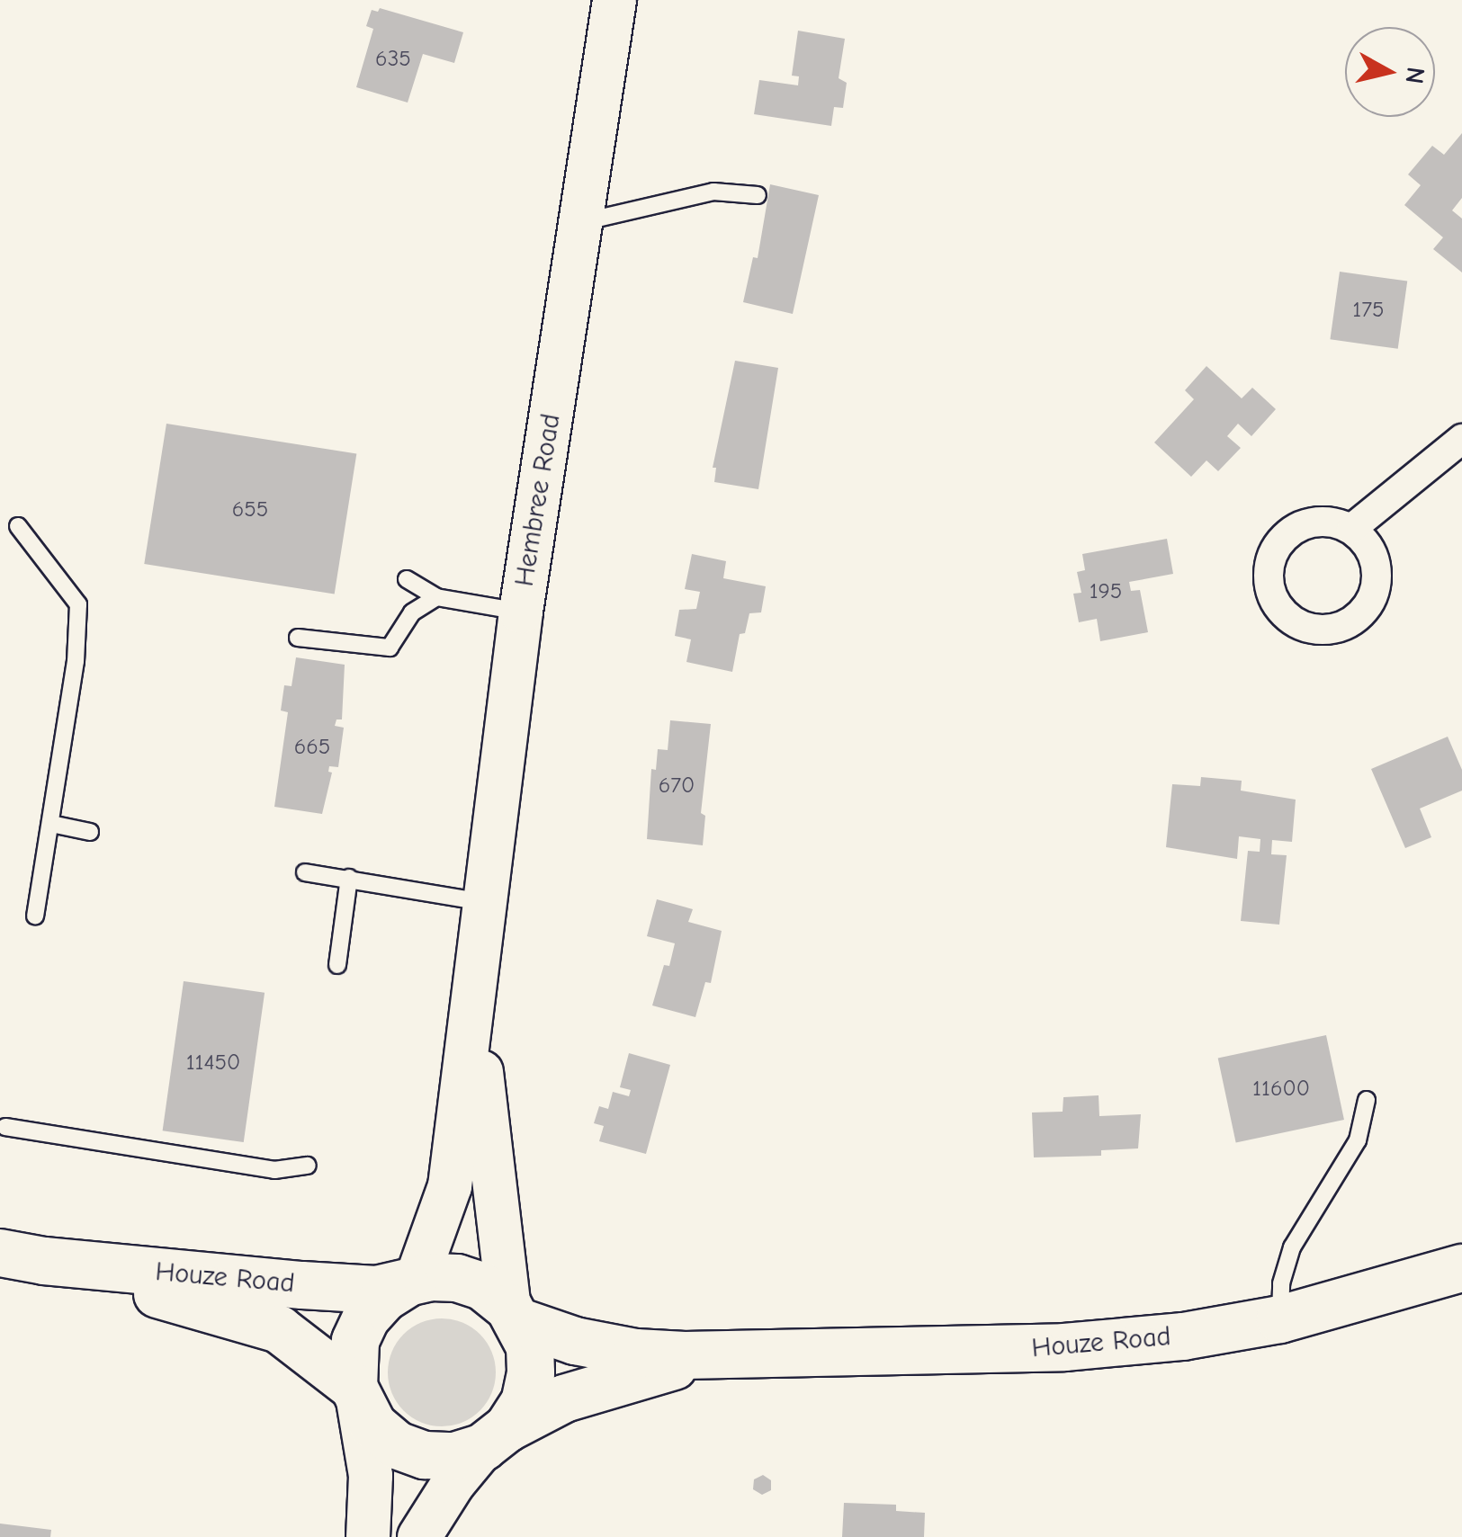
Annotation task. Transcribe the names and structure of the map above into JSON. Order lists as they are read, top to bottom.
{
  "streets": {
    "main road": ["Houze Road"],
    "street": ["Hembree Road"]
  },
  "crossings": [
    ["Hembree Road", "Houze Road"]
  ],
  "house_numbers": [
    "635",
    "175",
    "655",
    "195",
    "665",
    "670",
    "11450",
    "11600"
  ],
  "north": "right"
}
